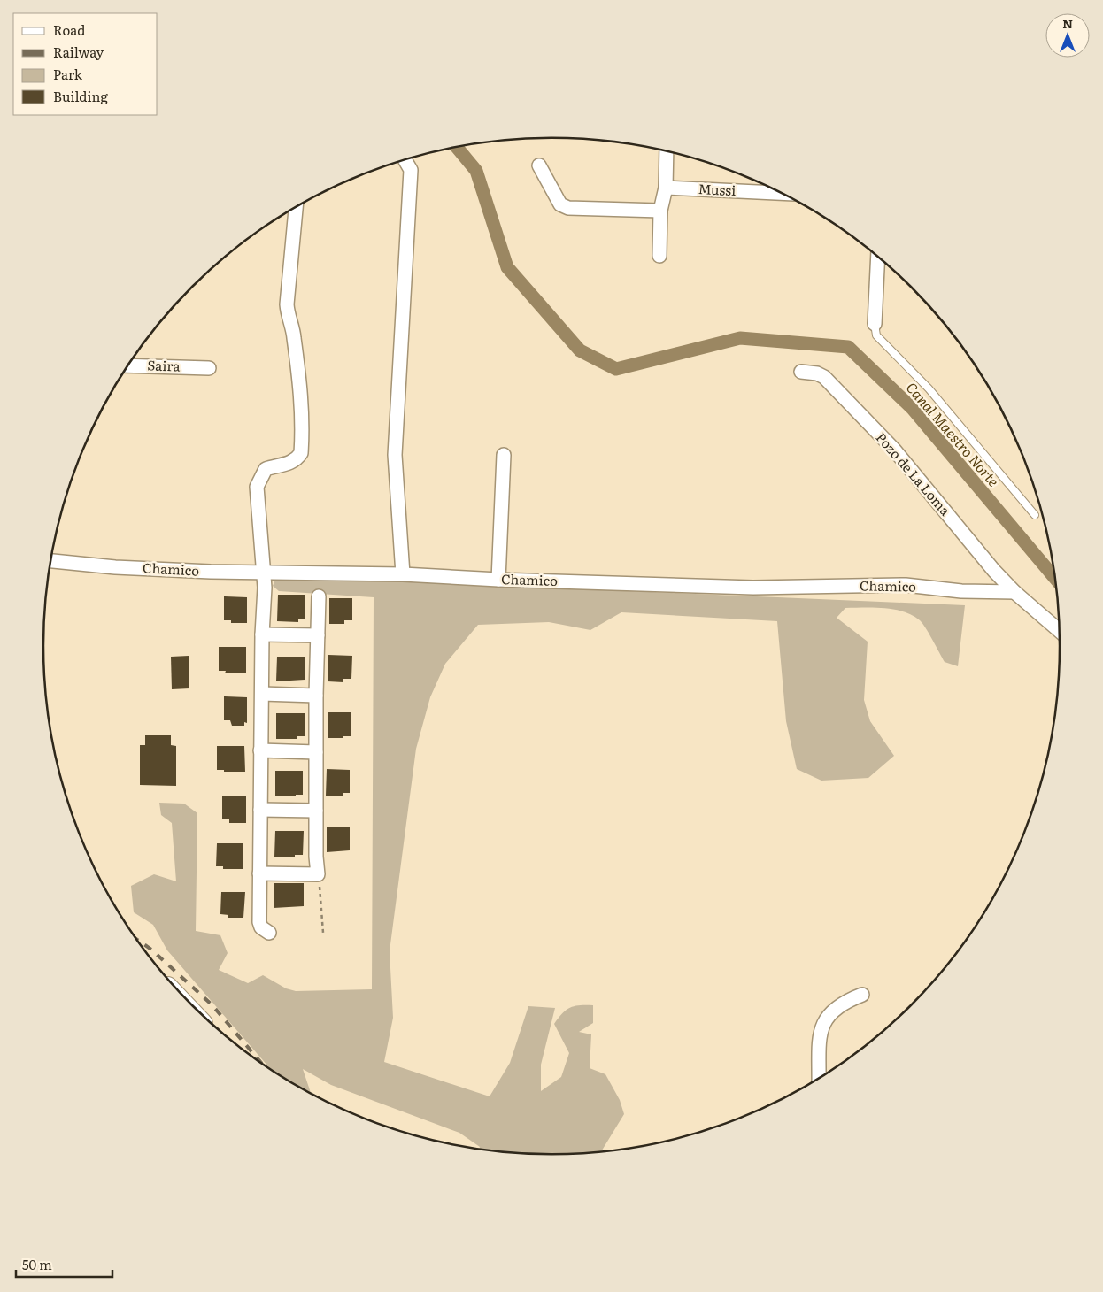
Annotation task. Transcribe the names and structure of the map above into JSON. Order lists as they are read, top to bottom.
{
  "streets": {
    "street": [
      "Mussi",
      "Saira",
      "Pozo de La Loma",
      "Chamico"
    ]
  },
  "crossings": [
    ["Pozo de La Loma", "Chamico"]
  ],
  "water": ["Canal Maestro Norte"],
  "legend": [
    "Road",
    "Railway",
    "Park",
    "Building"
  ],
  "scale_bar": "50 m",
  "north": "top"
}
